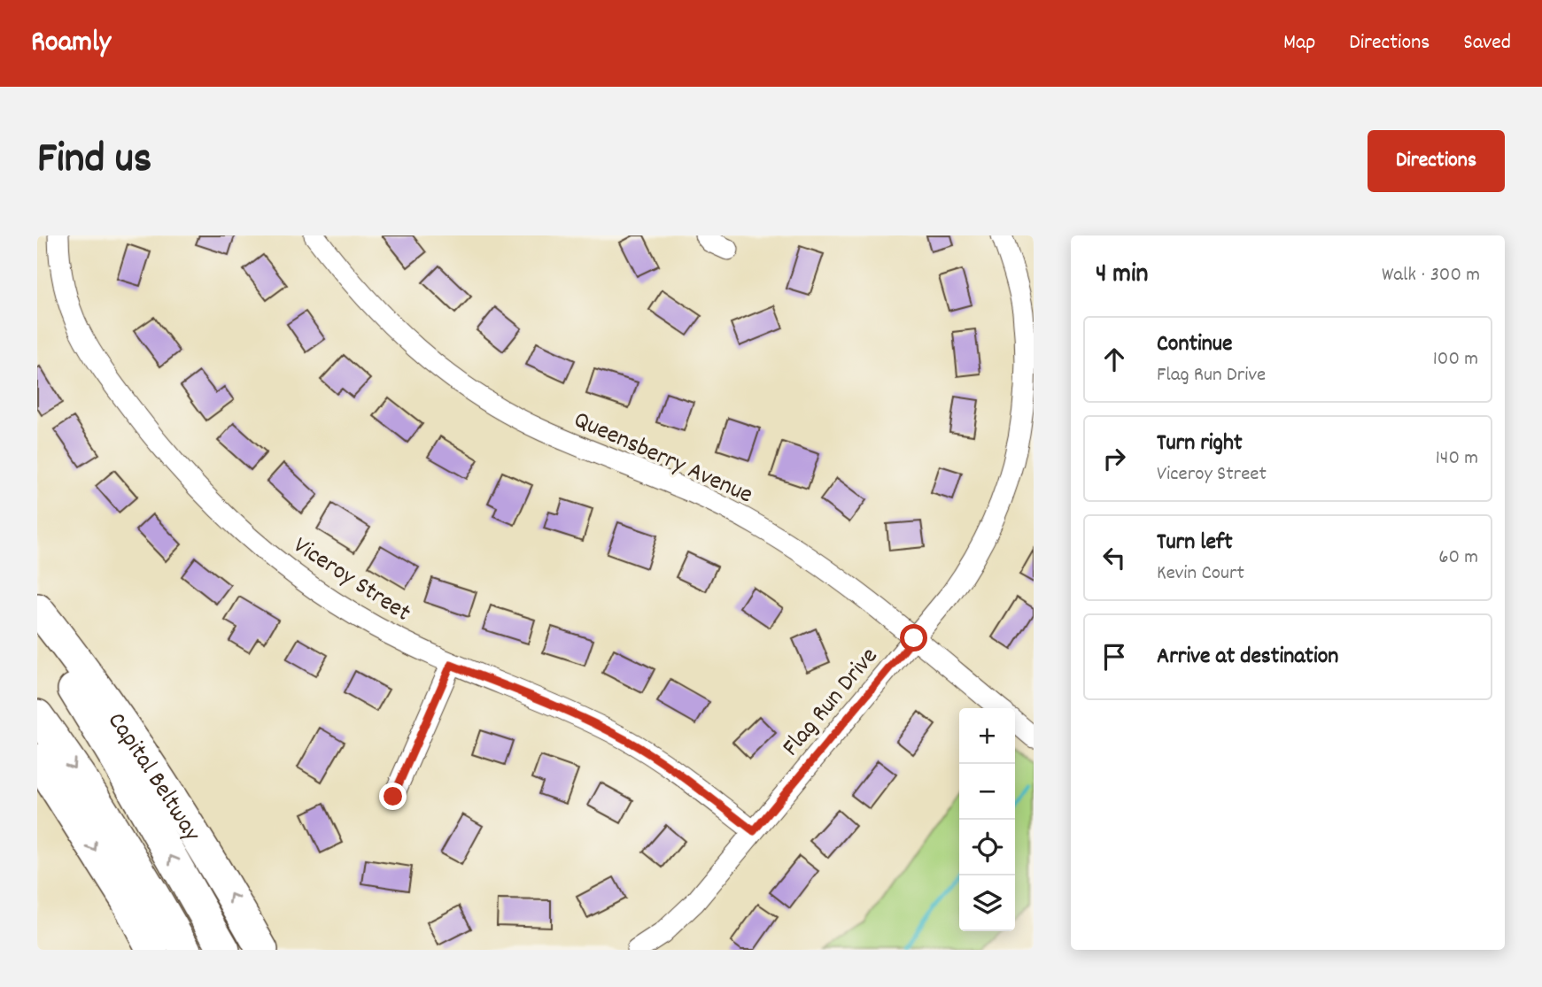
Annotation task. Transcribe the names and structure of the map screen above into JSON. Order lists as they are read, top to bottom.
{
  "streets": {
    "highway": ["Capital Beltway"],
    "street": ["Queensberry Avenue", "Viceroy Street", "Flag Run Drive"]
  },
  "crossings": [
    ["Queensberry Avenue", "Flag Run Drive"],
    ["Viceroy Street", "Flag Run Drive"]
  ],
  "page": {
    "header": "Roamly",
    "nav": ["Map", "Directions", "Saved"],
    "title": "Find us",
    "buttons": "Directions",
    "heading": ["4 min", "Walk · 300 m"],
    "list": [
      ["Continue", "Flag Run Drive", "100 m"],
      ["Turn right", "Viceroy Street", "140 m"],
      ["Turn left", "Kevin Court", "60 m"],
      "Arrive at destination"
    ],
    "map_buttons": ["+", "−"]
  }
}
